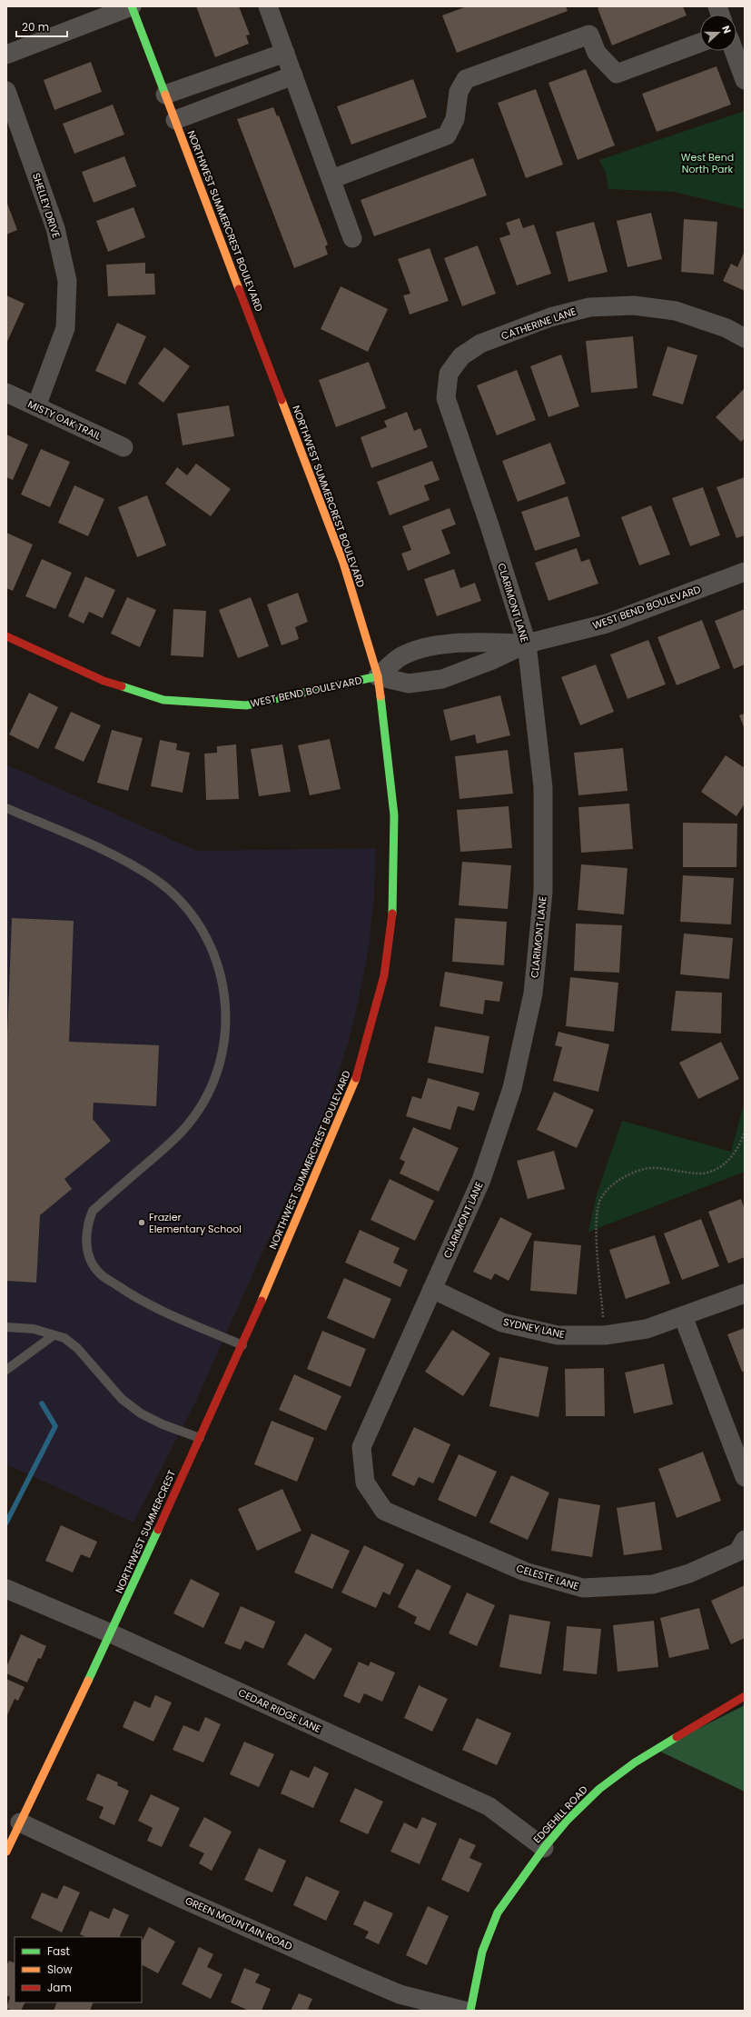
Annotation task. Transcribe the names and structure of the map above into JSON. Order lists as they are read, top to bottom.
{
  "streets": {
    "street": [
      "SHELLEY DRIVE",
      "NORTHWEST SUMMERCREST BOULEVARD",
      "CATHERINE LANE",
      "MISTY OAK TRAIL",
      "CLARIMONT LANE",
      "WEST BEND BOULEVARD",
      "SYDNEY LANE",
      "NORTHWEST SUMMERCREST",
      "CELESTE LANE",
      "CEDAR RIDGE LANE",
      "EDGEHILL ROAD",
      "GREEN MOUNTAIN ROAD"
    ]
  },
  "crossings": [
    ["SHELLEY DRIVE", "MISTY OAK TRAIL"],
    ["NORTHWEST SUMMERCREST BOULEVARD", "WEST BEND BOULEVARD"],
    ["NORTHWEST SUMMERCREST BOULEVARD", "NORTHWEST SUMMERCREST"],
    ["CATHERINE LANE", "CLARIMONT LANE"],
    ["CLARIMONT LANE", "WEST BEND BOULEVARD"],
    ["CLARIMONT LANE", "SYDNEY LANE"],
    ["CLARIMONT LANE", "CELESTE LANE"],
    ["NORTHWEST SUMMERCREST", "CEDAR RIDGE LANE"],
    ["CEDAR RIDGE LANE", "EDGEHILL ROAD"]
  ],
  "parks": ["West Bend North Park"],
  "places": ["Frazier Elementary School"],
  "legend": ["Fast", "Slow", "Jam"],
  "scale_bar": "20 m",
  "north": "right"
}
